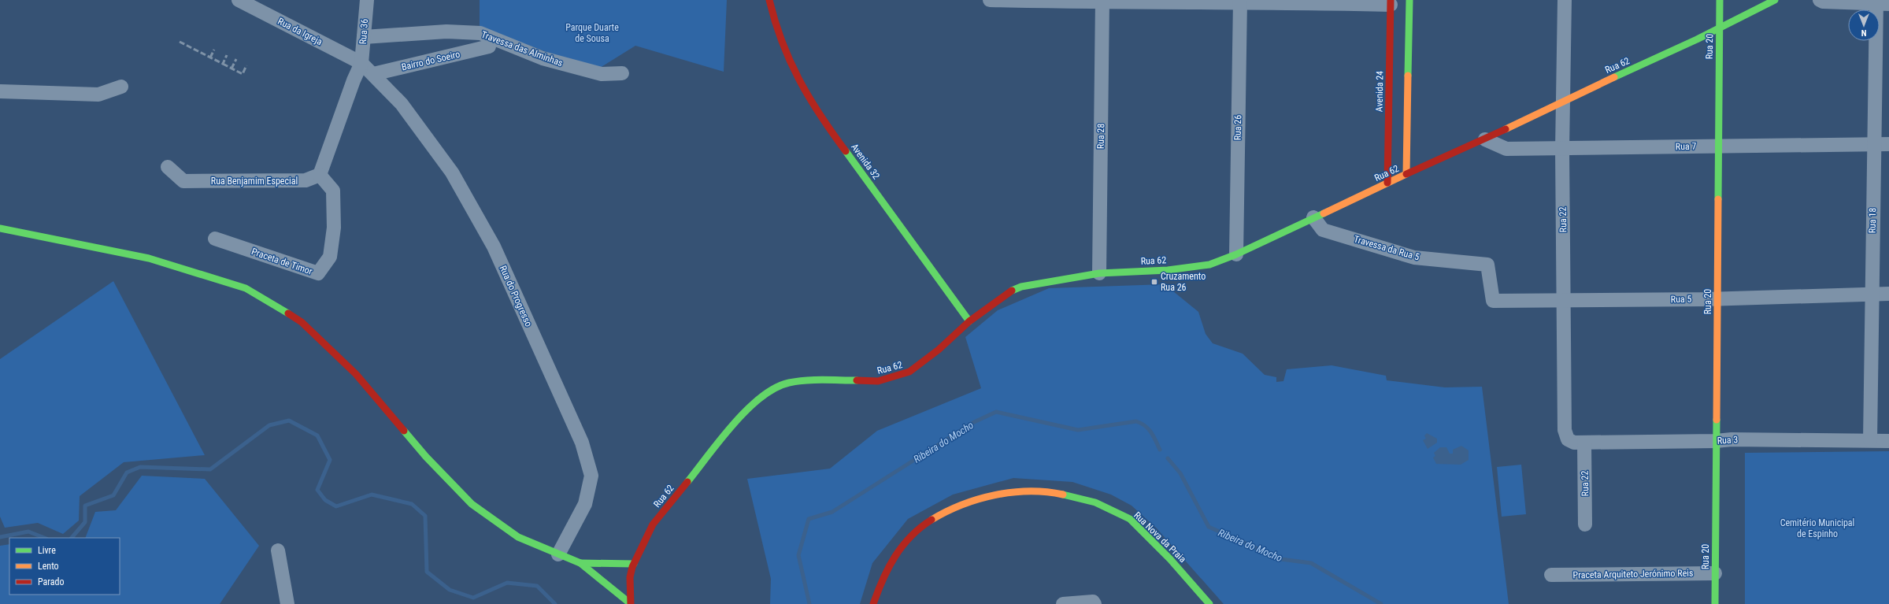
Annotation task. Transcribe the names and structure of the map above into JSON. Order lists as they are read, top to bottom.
{
  "streets": {
    "main road": [
      "Rua 20",
      "Rua 62",
      "Avenida 24",
      "Avenida 32",
      "Rua Nova da Praia"
    ],
    "street": [
      "Rua da Igreja",
      "Rua 36",
      "Travessa das Alminhas",
      "Bairro do Soeiro",
      "Rua 26",
      "Rua 28",
      "Rua 7",
      "Rua Benjamim Especial",
      "Rua 22",
      "Rua 18",
      "Travessa da Rua 5",
      "Praceta de Timor",
      "Rua do Progresso",
      "Rua 5",
      "Rua 3",
      "Praceta Arquiteto Jerónimo Reis"
    ]
  },
  "crossings": [
    ["Rua da Igreja", "Rua 36"],
    ["Rua da Igreja", "Rua do Progresso"],
    ["Rua 36", "Travessa das Alminhas"],
    ["Rua 36", "Rua do Progresso"],
    ["Rua 20", "Rua 62"],
    ["Rua 20", "Rua 7"],
    ["Rua 20", "Rua 5"],
    ["Rua 20", "Rua 3"],
    ["Rua 20", "Praceta Arquiteto Jerónimo Reis"],
    ["Bairro do Soeiro", "Rua do Progresso"],
    ["Rua 62", "Avenida 24"],
    ["Rua 62", "Rua 26"],
    ["Rua 62", "Rua 28"],
    ["Rua 62", "Rua 7"],
    ["Rua 62", "Avenida 32"],
    ["Rua 62", "Rua 22"],
    ["Rua 62", "Travessa da Rua 5"],
    ["Rua 7", "Rua 22"],
    ["Rua 7", "Rua 18"],
    ["Rua Benjamim Especial", "Praceta de Timor"],
    ["Rua 22", "Rua 5"],
    ["Rua 22", "Rua 3"],
    ["Rua 18", "Rua 5"],
    ["Rua 18", "Rua 3"],
    ["Travessa da Rua 5", "Rua 5"]
  ],
  "water": ["Ribeira do Mocho"],
  "parks": ["Parque Duarte de Sousa", "Cemitério Municipal de Espinho"],
  "places": {
    "transit": ["Cruzamento Rua 26"]
  },
  "legend": ["Livre", "Lento", "Parado"],
  "north": "bottom"
}
